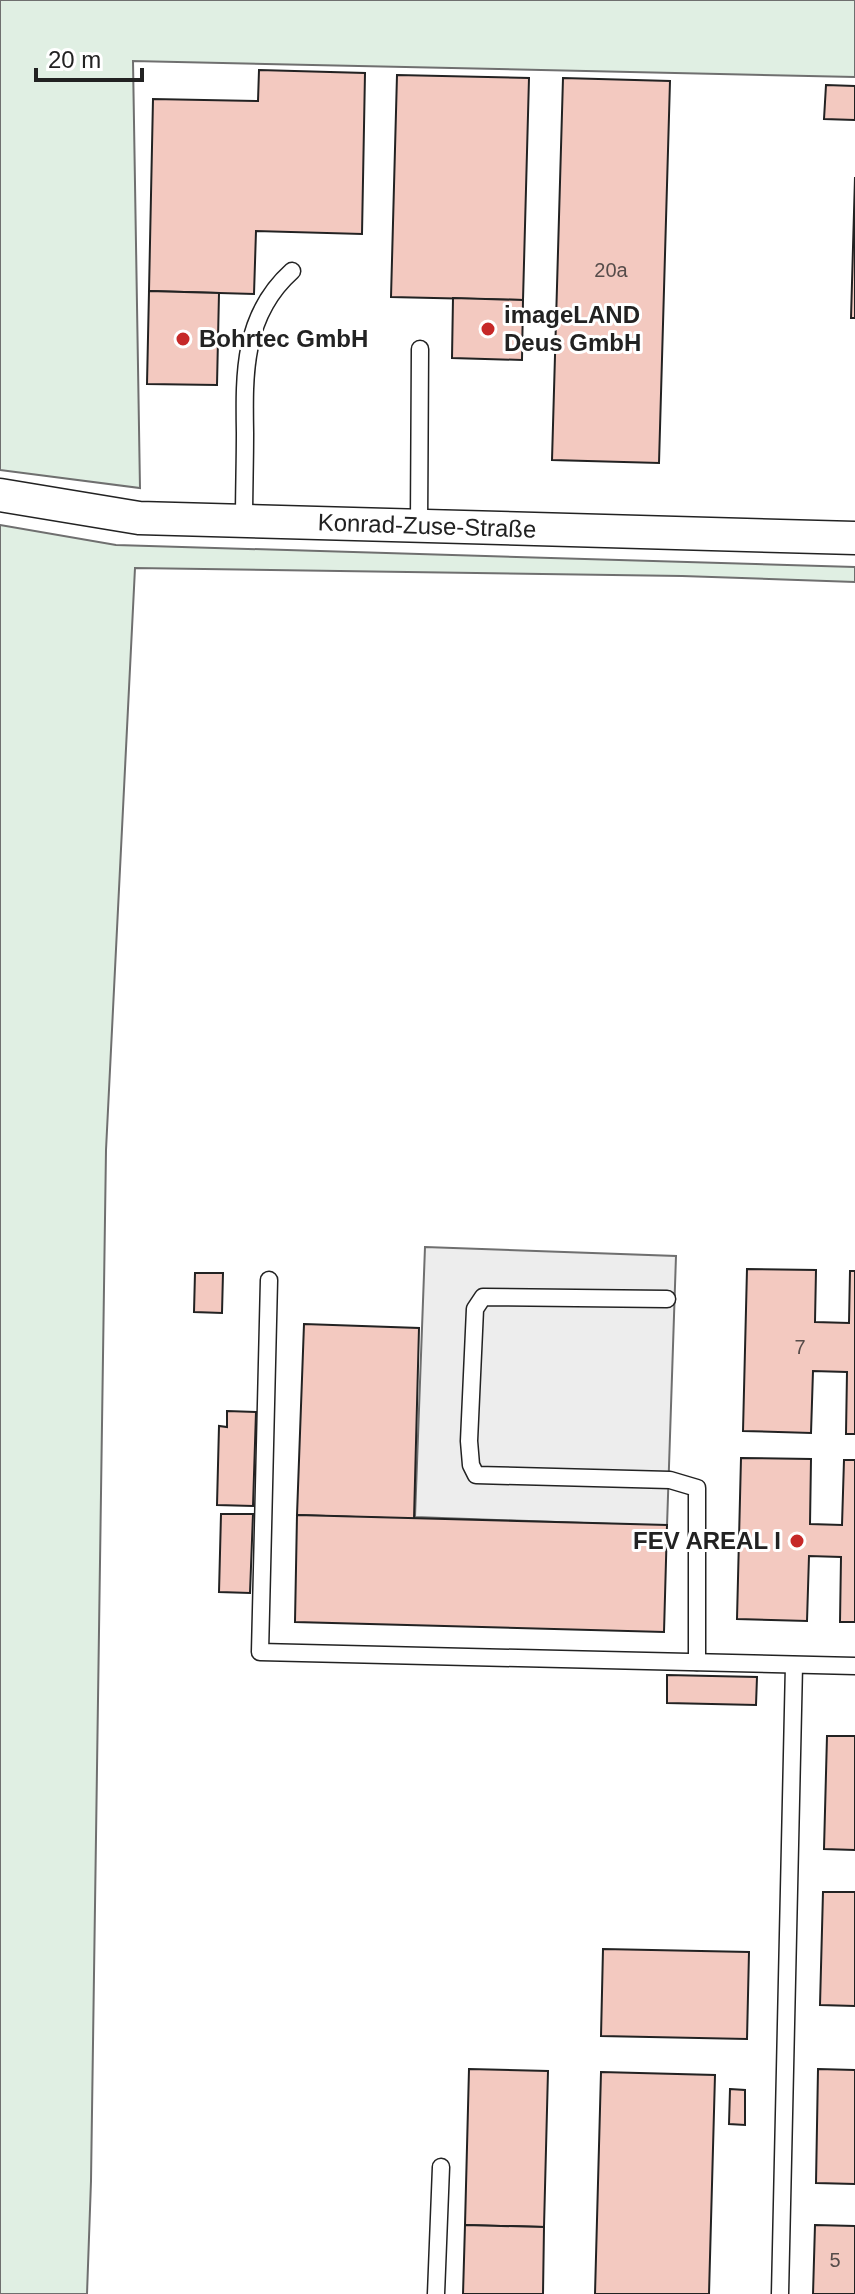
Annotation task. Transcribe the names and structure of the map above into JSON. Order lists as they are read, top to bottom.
{
  "streets": {
    "street": ["Konrad-Zuse-Straße"]
  },
  "places": ["imageLAND Deus GmbH", "Bohrtec GmbH", "FEV AREAL I"],
  "house_numbers": ["20a", "7", "5"],
  "scale_bar": "20 m"
}
